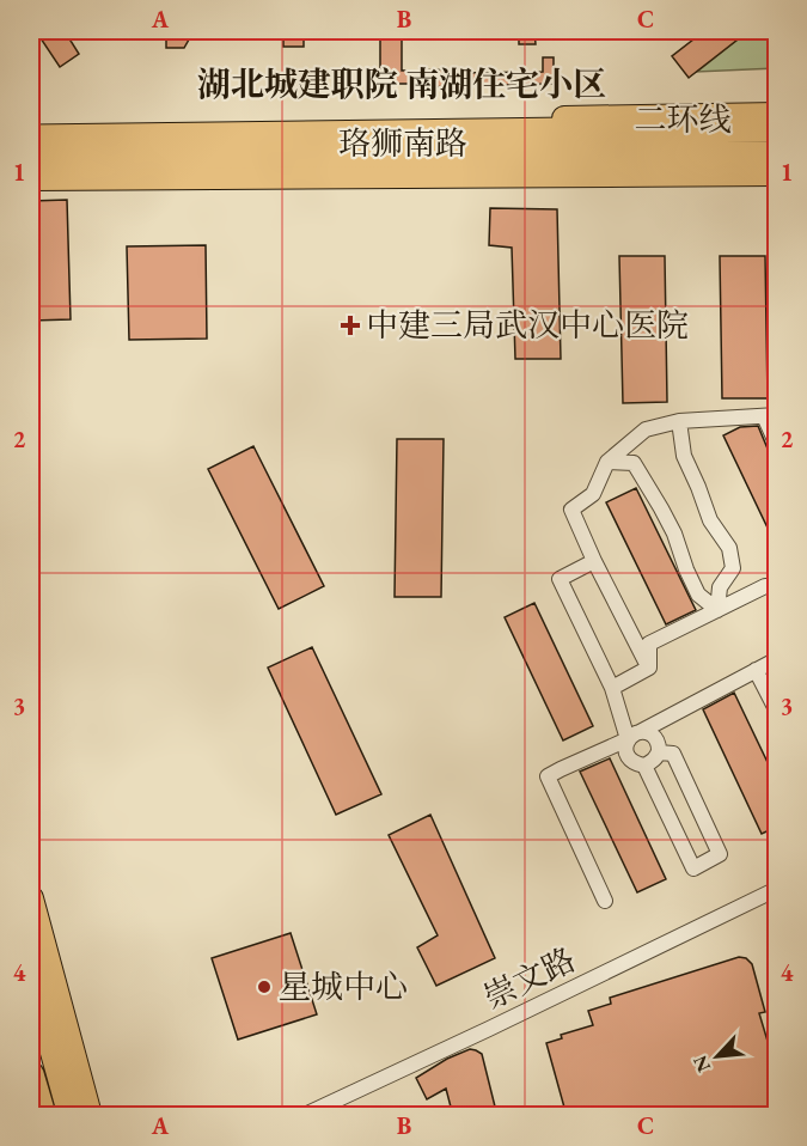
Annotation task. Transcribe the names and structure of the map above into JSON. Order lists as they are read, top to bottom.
{
  "streets": {
    "highway": ["二环线"],
    "main road": ["珞狮南路"],
    "street": ["崇文路"]
  },
  "districts": ["湖北城建职院 南湖住宅小区"],
  "places": {
    "health": ["中建三局武汉中心医院"],
    "other": ["星城中心"]
  },
  "north": "bottom left",
  "grid": {
    "columns": ["A", "B", "C"],
    "rows": [
      "1",
      "2",
      "3",
      "4"
    ]
  }
}
